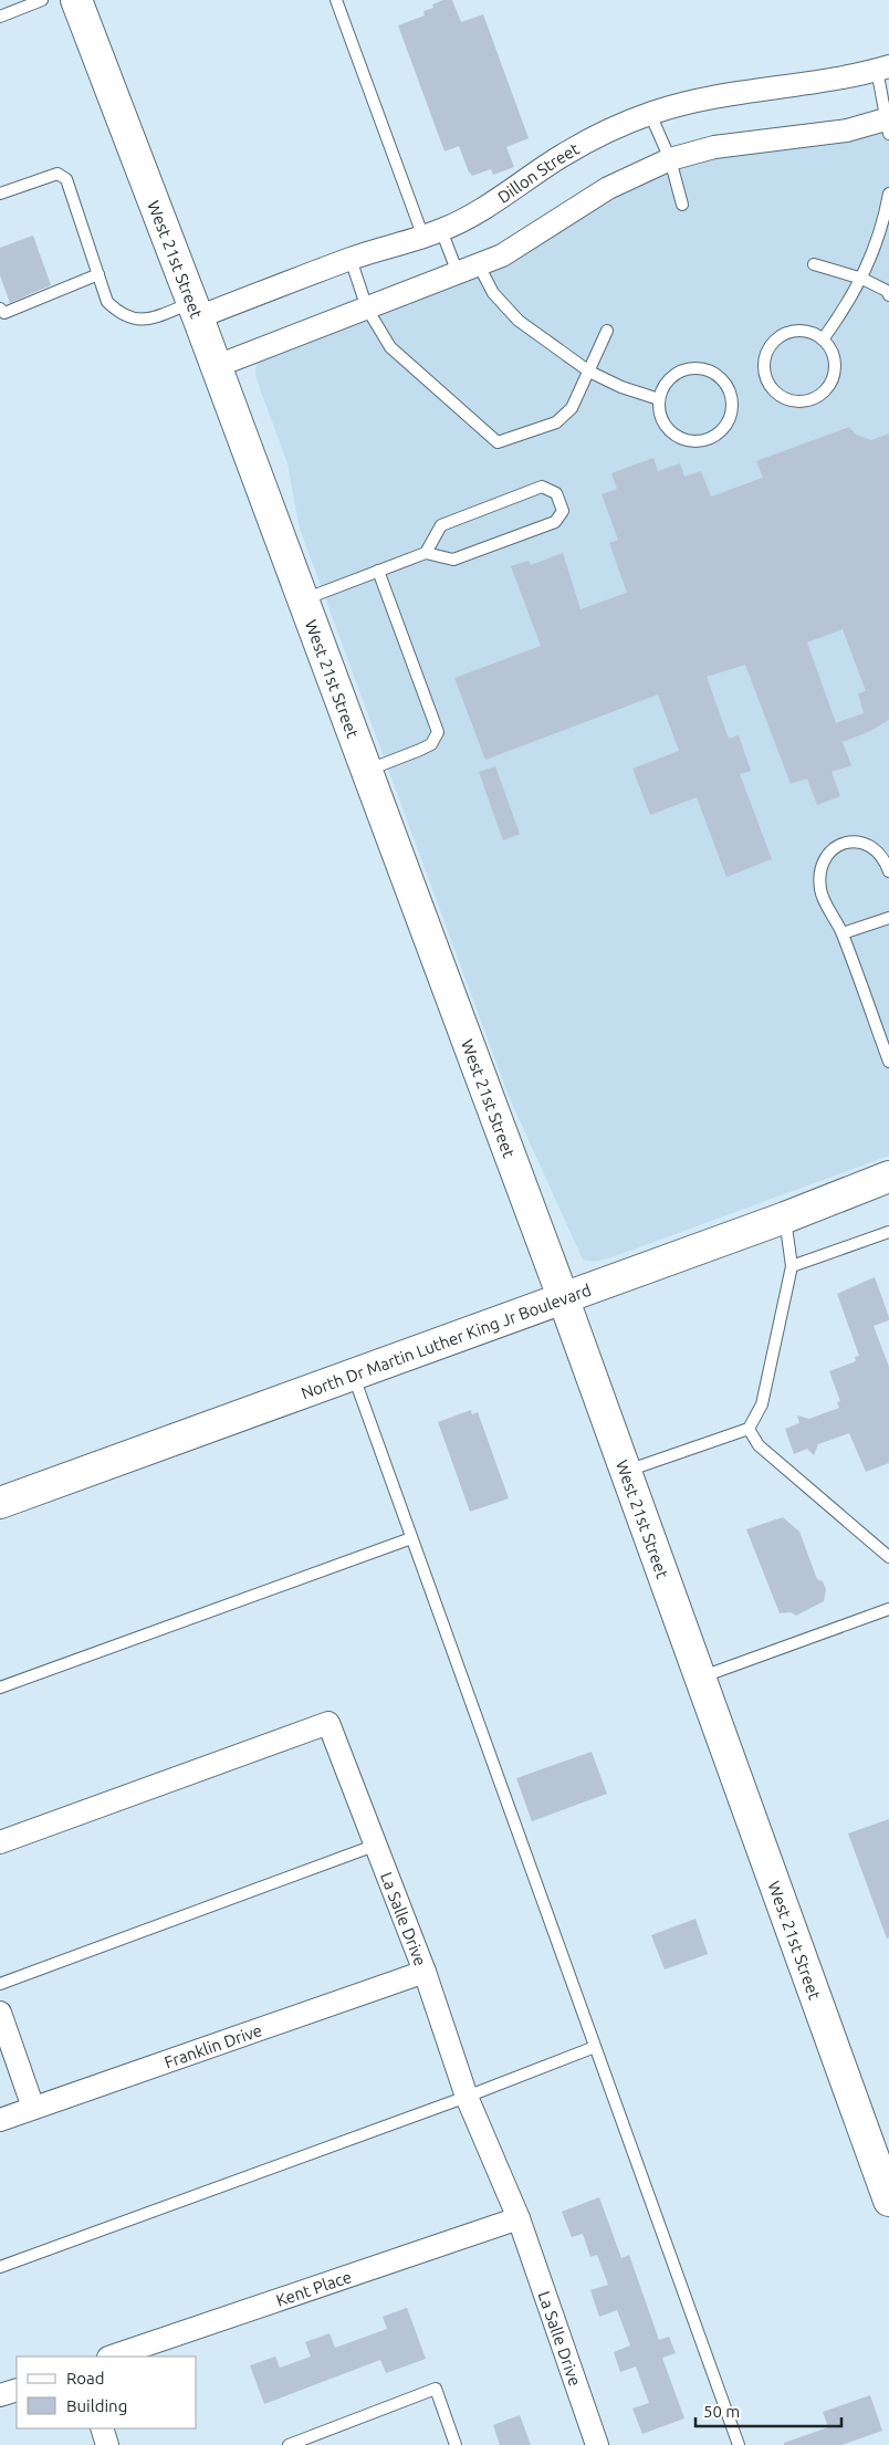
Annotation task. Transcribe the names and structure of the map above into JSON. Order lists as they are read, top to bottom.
{
  "streets": {
    "main road": ["West 21st Street", "North Dr Martin Luther King Jr Boulevard"],
    "street": [
      "Dillon Street",
      "La Salle Drive",
      "Franklin Drive",
      "Kent Place"
    ]
  },
  "crossings": [
    ["Dillon Street", "West 21st Street"],
    ["West 21st Street", "North Dr Martin Luther King Jr Boulevard"],
    ["La Salle Drive", "Franklin Drive"],
    ["La Salle Drive", "Kent Place"]
  ],
  "legend": ["Road", "Building"],
  "scale_bar": "50 m"
}
